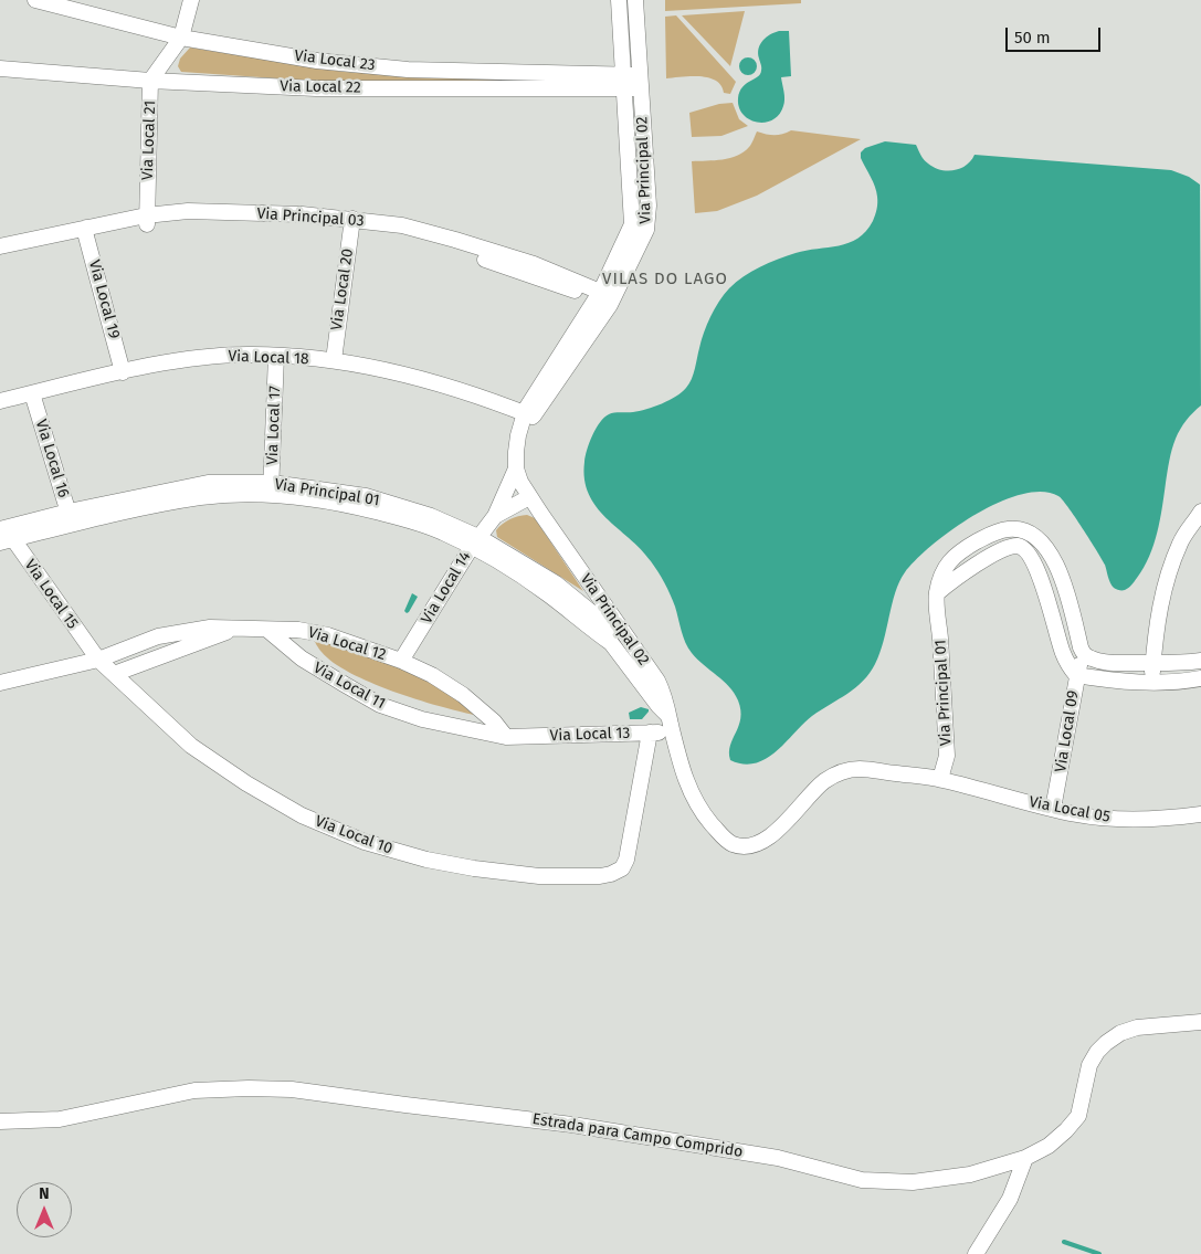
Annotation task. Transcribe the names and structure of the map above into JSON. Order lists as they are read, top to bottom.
{
  "streets": {
    "street": [
      "Via Local 23",
      "Via Local 22",
      "Via Local 21",
      "Via Principal 02",
      "Via Principal 03",
      "Via Local 20",
      "Via Local 19",
      "Via Local 18",
      "Via Local 17",
      "Via Local 16",
      "Via Principal 01",
      "Via Local 14",
      "Via Local 15",
      "Via Local 12",
      "Via Local 11",
      "Via Local 09",
      "Via Local 13",
      "Via Local 05",
      "Via Local 10",
      "Estrada para Campo Comprido"
    ]
  },
  "crossings": [
    ["Via Local 23", "Via Local 22"],
    ["Via Local 23", "Via Local 21"],
    ["Via Local 23", "Via Principal 02"],
    ["Via Local 22", "Via Local 21"],
    ["Via Local 21", "Via Principal 03"],
    ["Via Principal 02", "Via Principal 03"],
    ["Via Principal 02", "Via Local 18"],
    ["Via Principal 02", "Via Principal 01"],
    ["Via Principal 02", "Via Local 14"],
    ["Via Principal 02", "Via Local 13"],
    ["Via Principal 03", "Via Local 20"],
    ["Via Principal 03", "Via Local 19"],
    ["Via Local 20", "Via Local 18"],
    ["Via Local 19", "Via Local 18"],
    ["Via Local 18", "Via Local 17"],
    ["Via Local 18", "Via Local 16"],
    ["Via Local 17", "Via Principal 01"],
    ["Via Local 16", "Via Principal 01"],
    ["Via Principal 01", "Via Local 14"],
    ["Via Principal 01", "Via Local 15"],
    ["Via Principal 01", "Via Local 13"],
    ["Via Principal 01", "Via Local 05"],
    ["Via Local 14", "Via Local 12"],
    ["Via Local 15", "Via Local 12"],
    ["Via Local 15", "Via Local 10"],
    ["Via Local 12", "Via Local 11"],
    ["Via Local 12", "Via Local 13"],
    ["Via Local 12", "Via Local 10"],
    ["Via Local 11", "Via Local 13"],
    ["Via Local 09", "Via Local 05"],
    ["Via Local 13", "Via Local 10"]
  ],
  "districts": ["VILAS DO LAGO"],
  "scale_bar": "50 m",
  "north": "top"
}
